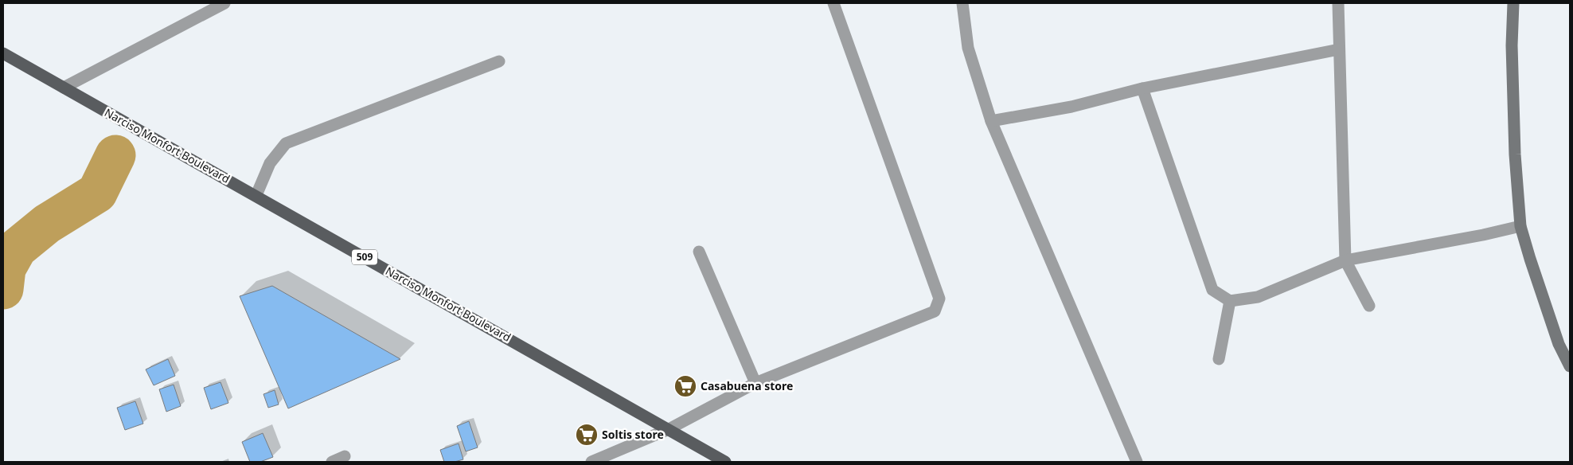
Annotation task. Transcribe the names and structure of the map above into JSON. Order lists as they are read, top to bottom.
{
  "streets": {
    "main road": ["Narciso Monfort Boulevard", "509"]
  },
  "places": {
    "supermarket": ["Casabuena store", "Soltis store"]
  }
}
